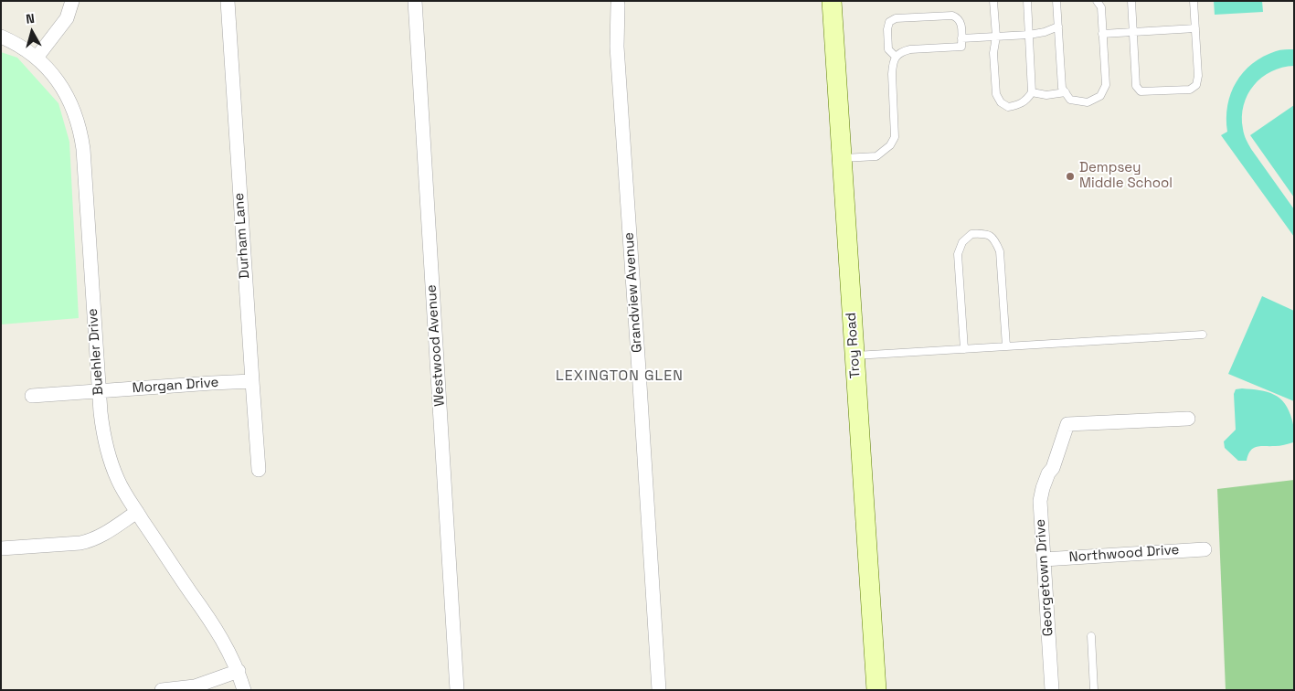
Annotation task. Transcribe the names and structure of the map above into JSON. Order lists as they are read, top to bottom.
{
  "streets": {
    "street": [
      "Durham Lane",
      "Grandview Avenue",
      "Westwood Avenue",
      "Troy Road",
      "Buehler Drive",
      "Morgan Drive",
      "Northwood Drive",
      "Georgetown Drive"
    ]
  },
  "crossings": [
    ["Durham Lane", "Morgan Drive"],
    ["Buehler Drive", "Morgan Drive"],
    ["Northwood Drive", "Georgetown Drive"]
  ],
  "districts": ["LEXINGTON GLEN"],
  "places": ["Dempsey Middle School"],
  "north": "top"
}
